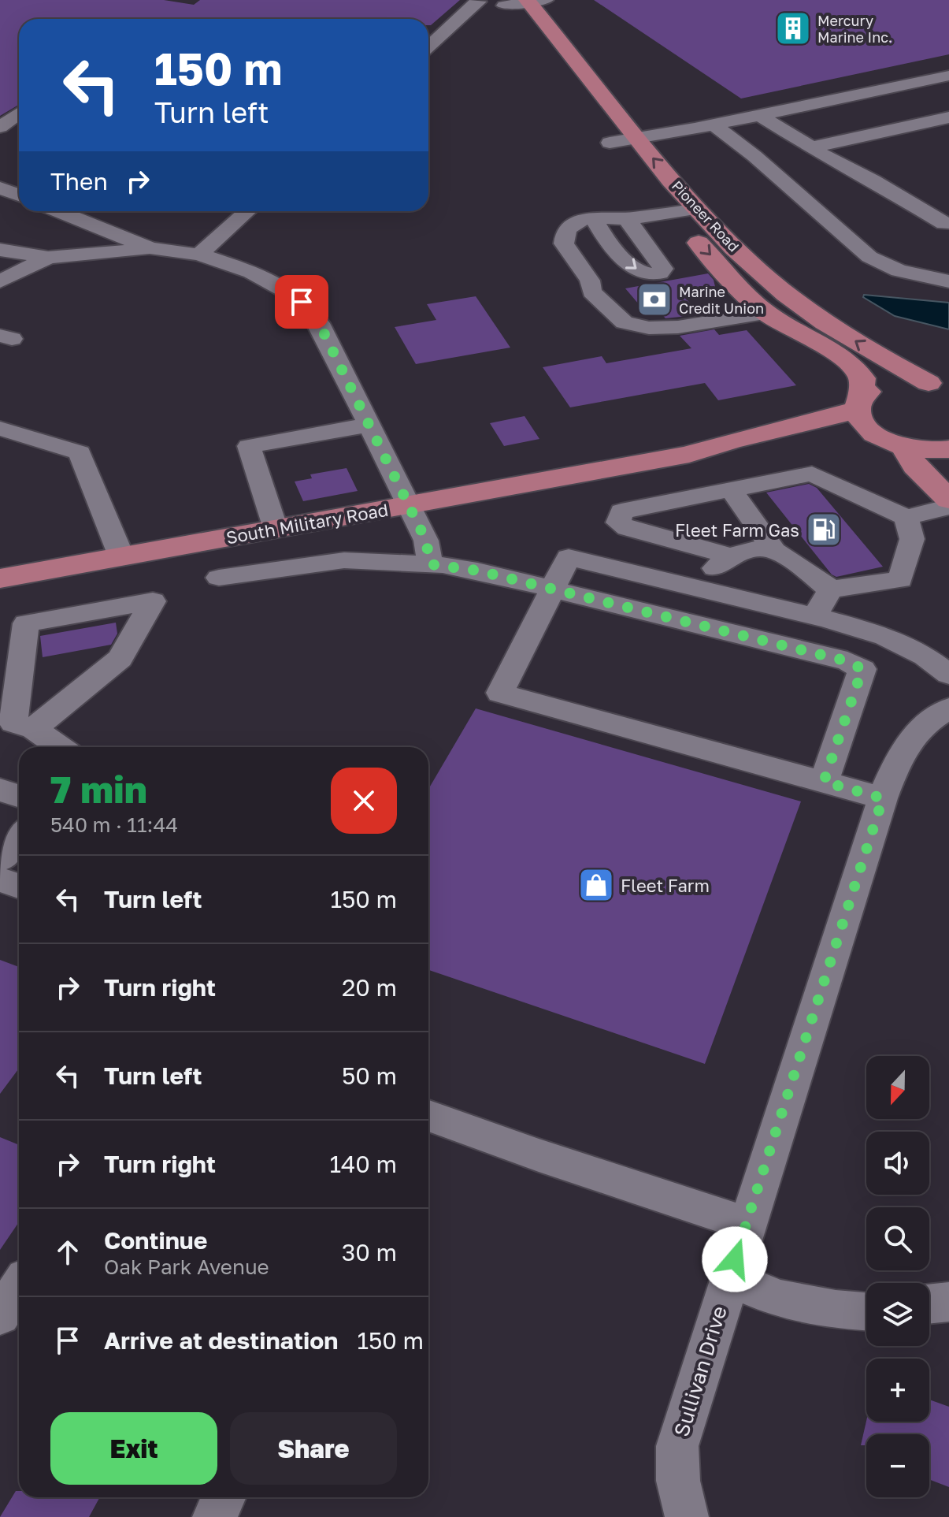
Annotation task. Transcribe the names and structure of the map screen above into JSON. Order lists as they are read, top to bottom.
{
  "streets": {
    "main road": ["Pioneer Road", "South Military Road"],
    "street": ["Sullivan Drive"]
  },
  "crossings": [
    ["Pioneer Road", "South Military Road"]
  ],
  "places": {
    "building": ["Mercury Marine Inc."],
    "bank": ["Marine Credit Union"],
    "fuel station": ["Fleet Farm Gas"],
    "shop": ["Fleet Farm"]
  },
  "north": "bottom",
  "page": {
    "turn": ["150 m", "Turn left"],
    "then": "Then",
    "heading": ["7 min", "540 m · 11:44"],
    "list": [
      {
        "name": "Turn left",
        "value": "150 m"
      },
      {
        "name": "Turn right",
        "value": "20 m"
      },
      {
        "name": "Turn left",
        "value": "50 m"
      },
      {
        "name": "Turn right",
        "value": "140 m"
      },
      {
        "name": "Continue",
        "note": "Oak Park Avenue",
        "value": "30 m"
      },
      {
        "name": "Arrive at destination",
        "value": "150 m"
      }
    ],
    "map_buttons": ["+", "−"],
    "buttons": ["Exit", "Share"]
  }
}
